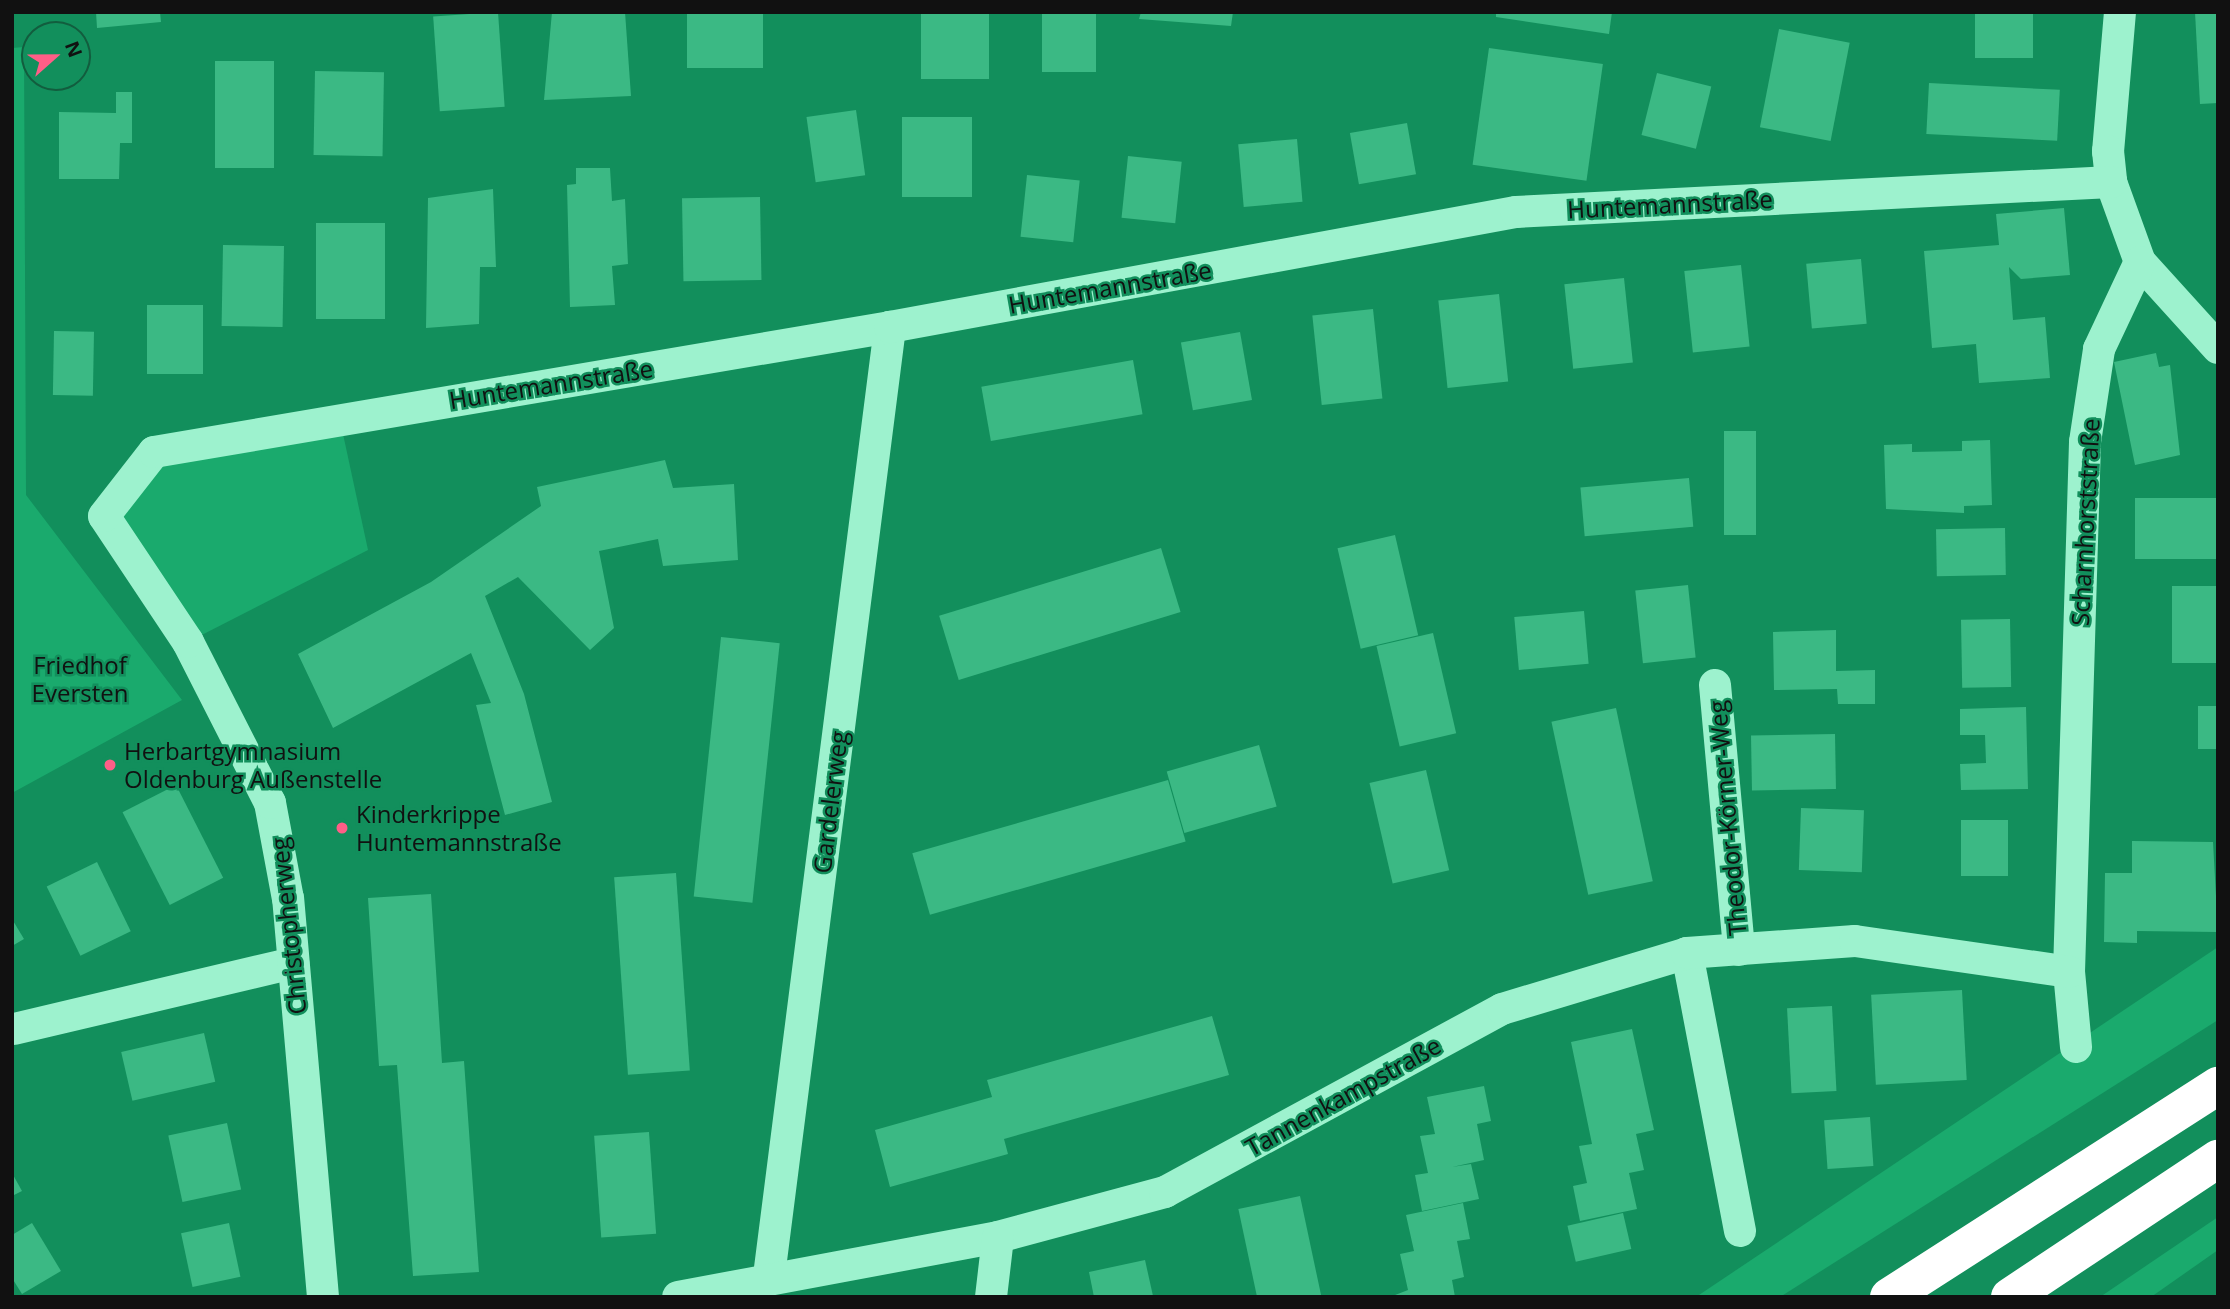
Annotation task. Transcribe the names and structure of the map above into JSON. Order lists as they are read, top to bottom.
{
  "streets": {
    "street": [
      "Huntemannstraße",
      "Scharnhorststraße",
      "Gardelerweg",
      "Theodor-Körner-Weg",
      "Christopherweg",
      "Tannenkampstraße"
    ]
  },
  "crossings": [
    ["Huntemannstraße", "Gardelerweg"],
    ["Huntemannstraße", "Christopherweg"],
    ["Scharnhorststraße", "Tannenkampstraße"],
    ["Gardelerweg", "Tannenkampstraße"],
    ["Theodor-Körner-Weg", "Tannenkampstraße"]
  ],
  "parks": ["Friedhof Eversten"],
  "places": ["Herbartgymnasium Oldenburg Außenstelle", "Kinderkrippe Huntemannstraße"],
  "north": "right"
}
